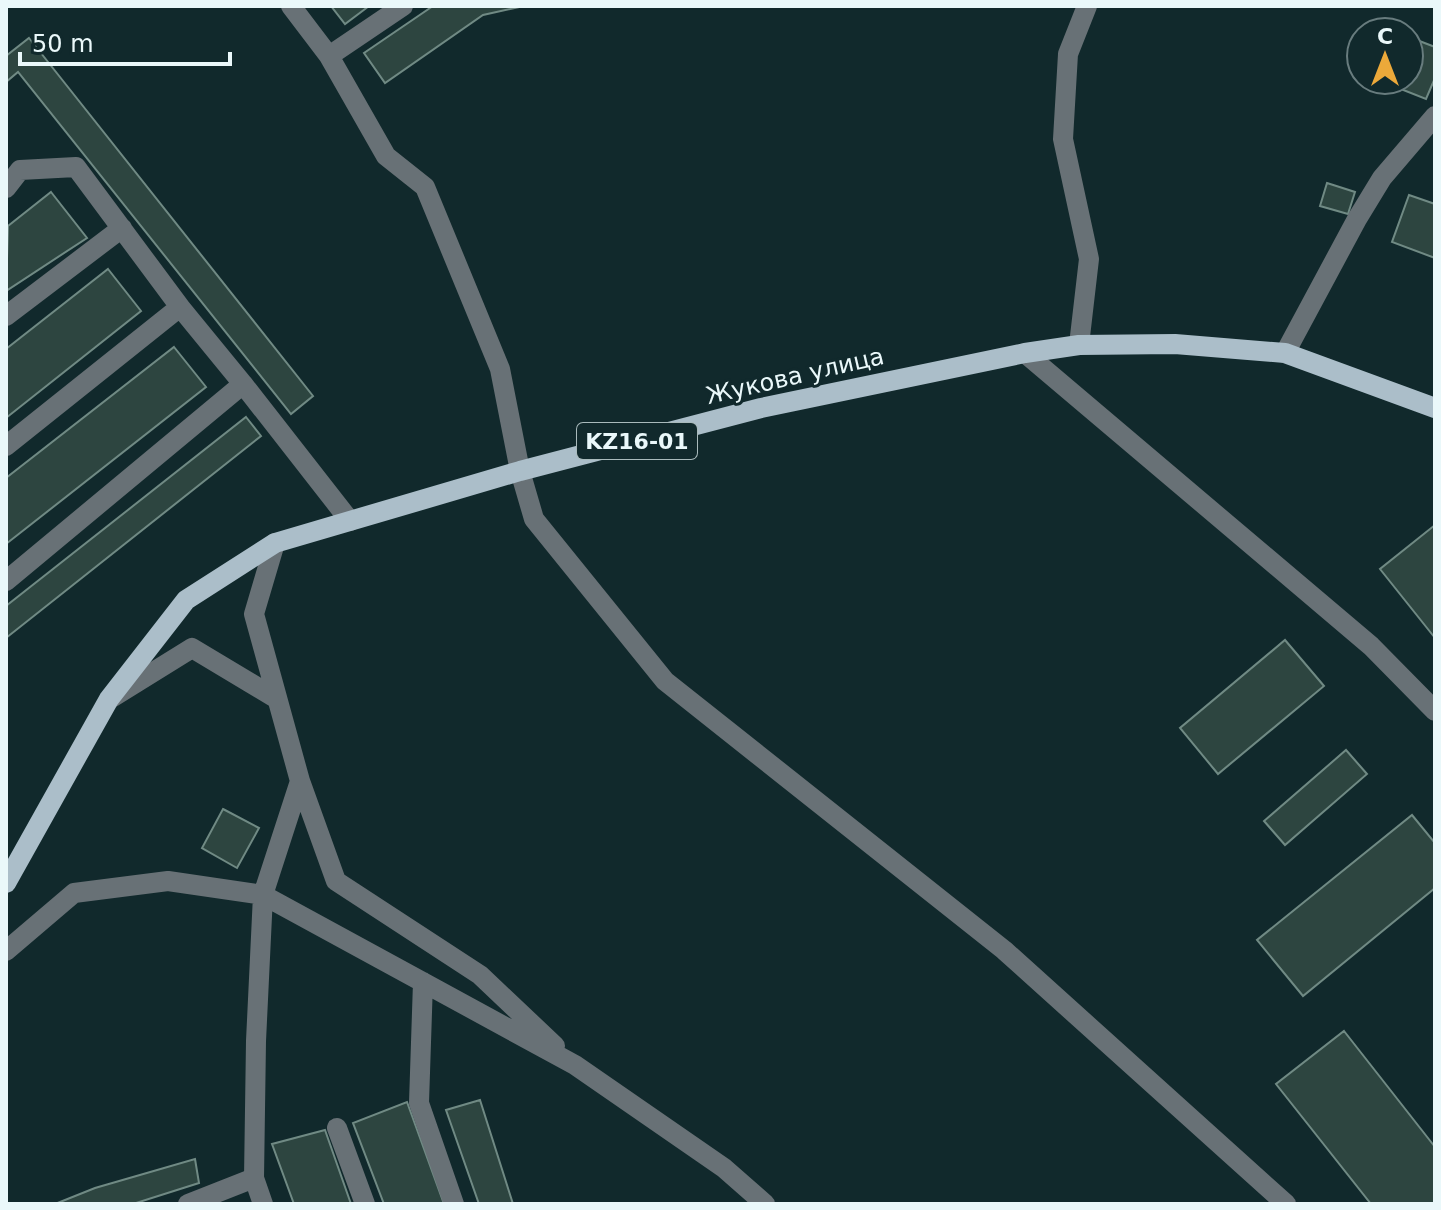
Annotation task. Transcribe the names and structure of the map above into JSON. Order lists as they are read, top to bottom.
{
  "streets": {
    "main road": ["Жукова улица", "KZ16-01"]
  },
  "scale_bar": "50 m",
  "north": "top"
}
